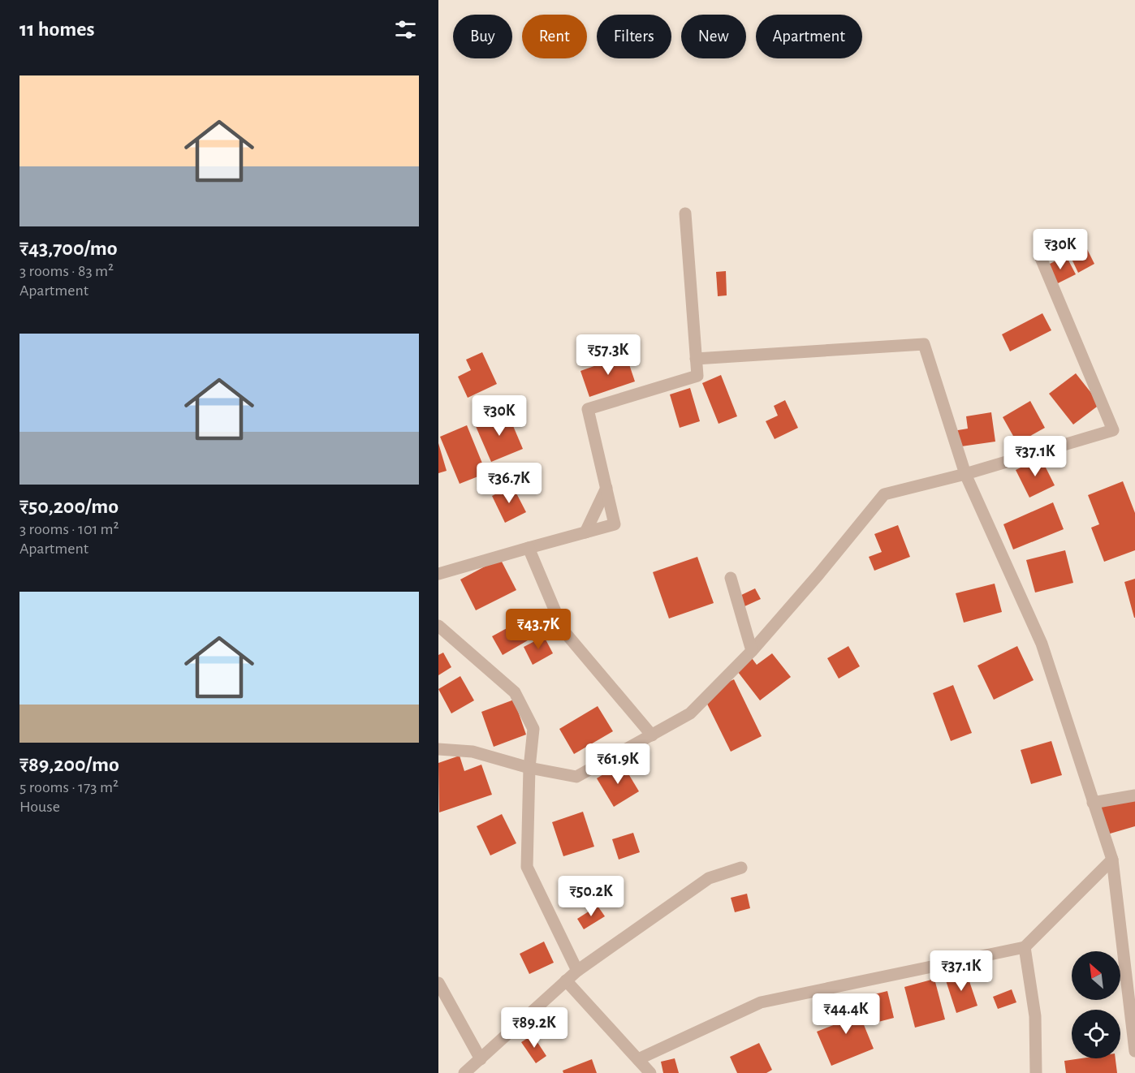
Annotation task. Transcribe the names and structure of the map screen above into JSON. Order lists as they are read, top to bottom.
{
  "north": "top left",
  "page": {
    "heading": "11 homes",
    "chip": [
      "Buy",
      "Rent",
      "Filters",
      "New",
      "Apartment"
    ],
    "list": [
      {
        "name": "₹43,700/mo",
        "note": "3 rooms · 83 m² · Apartment"
      },
      {
        "name": "₹50,200/mo",
        "note": "3 rooms · 101 m² · Apartment"
      },
      {
        "name": "₹89,200/mo",
        "note": "5 rooms · 173 m² · House"
      }
    ],
    "price": [
      "₹30K",
      "₹57.3K",
      "₹30K",
      "₹37.1K",
      "₹36.7K",
      "₹43.7K",
      "₹61.9K",
      "₹50.2K",
      "₹37.1K",
      "₹44.4K",
      "₹89.2K"
    ]
  }
}
